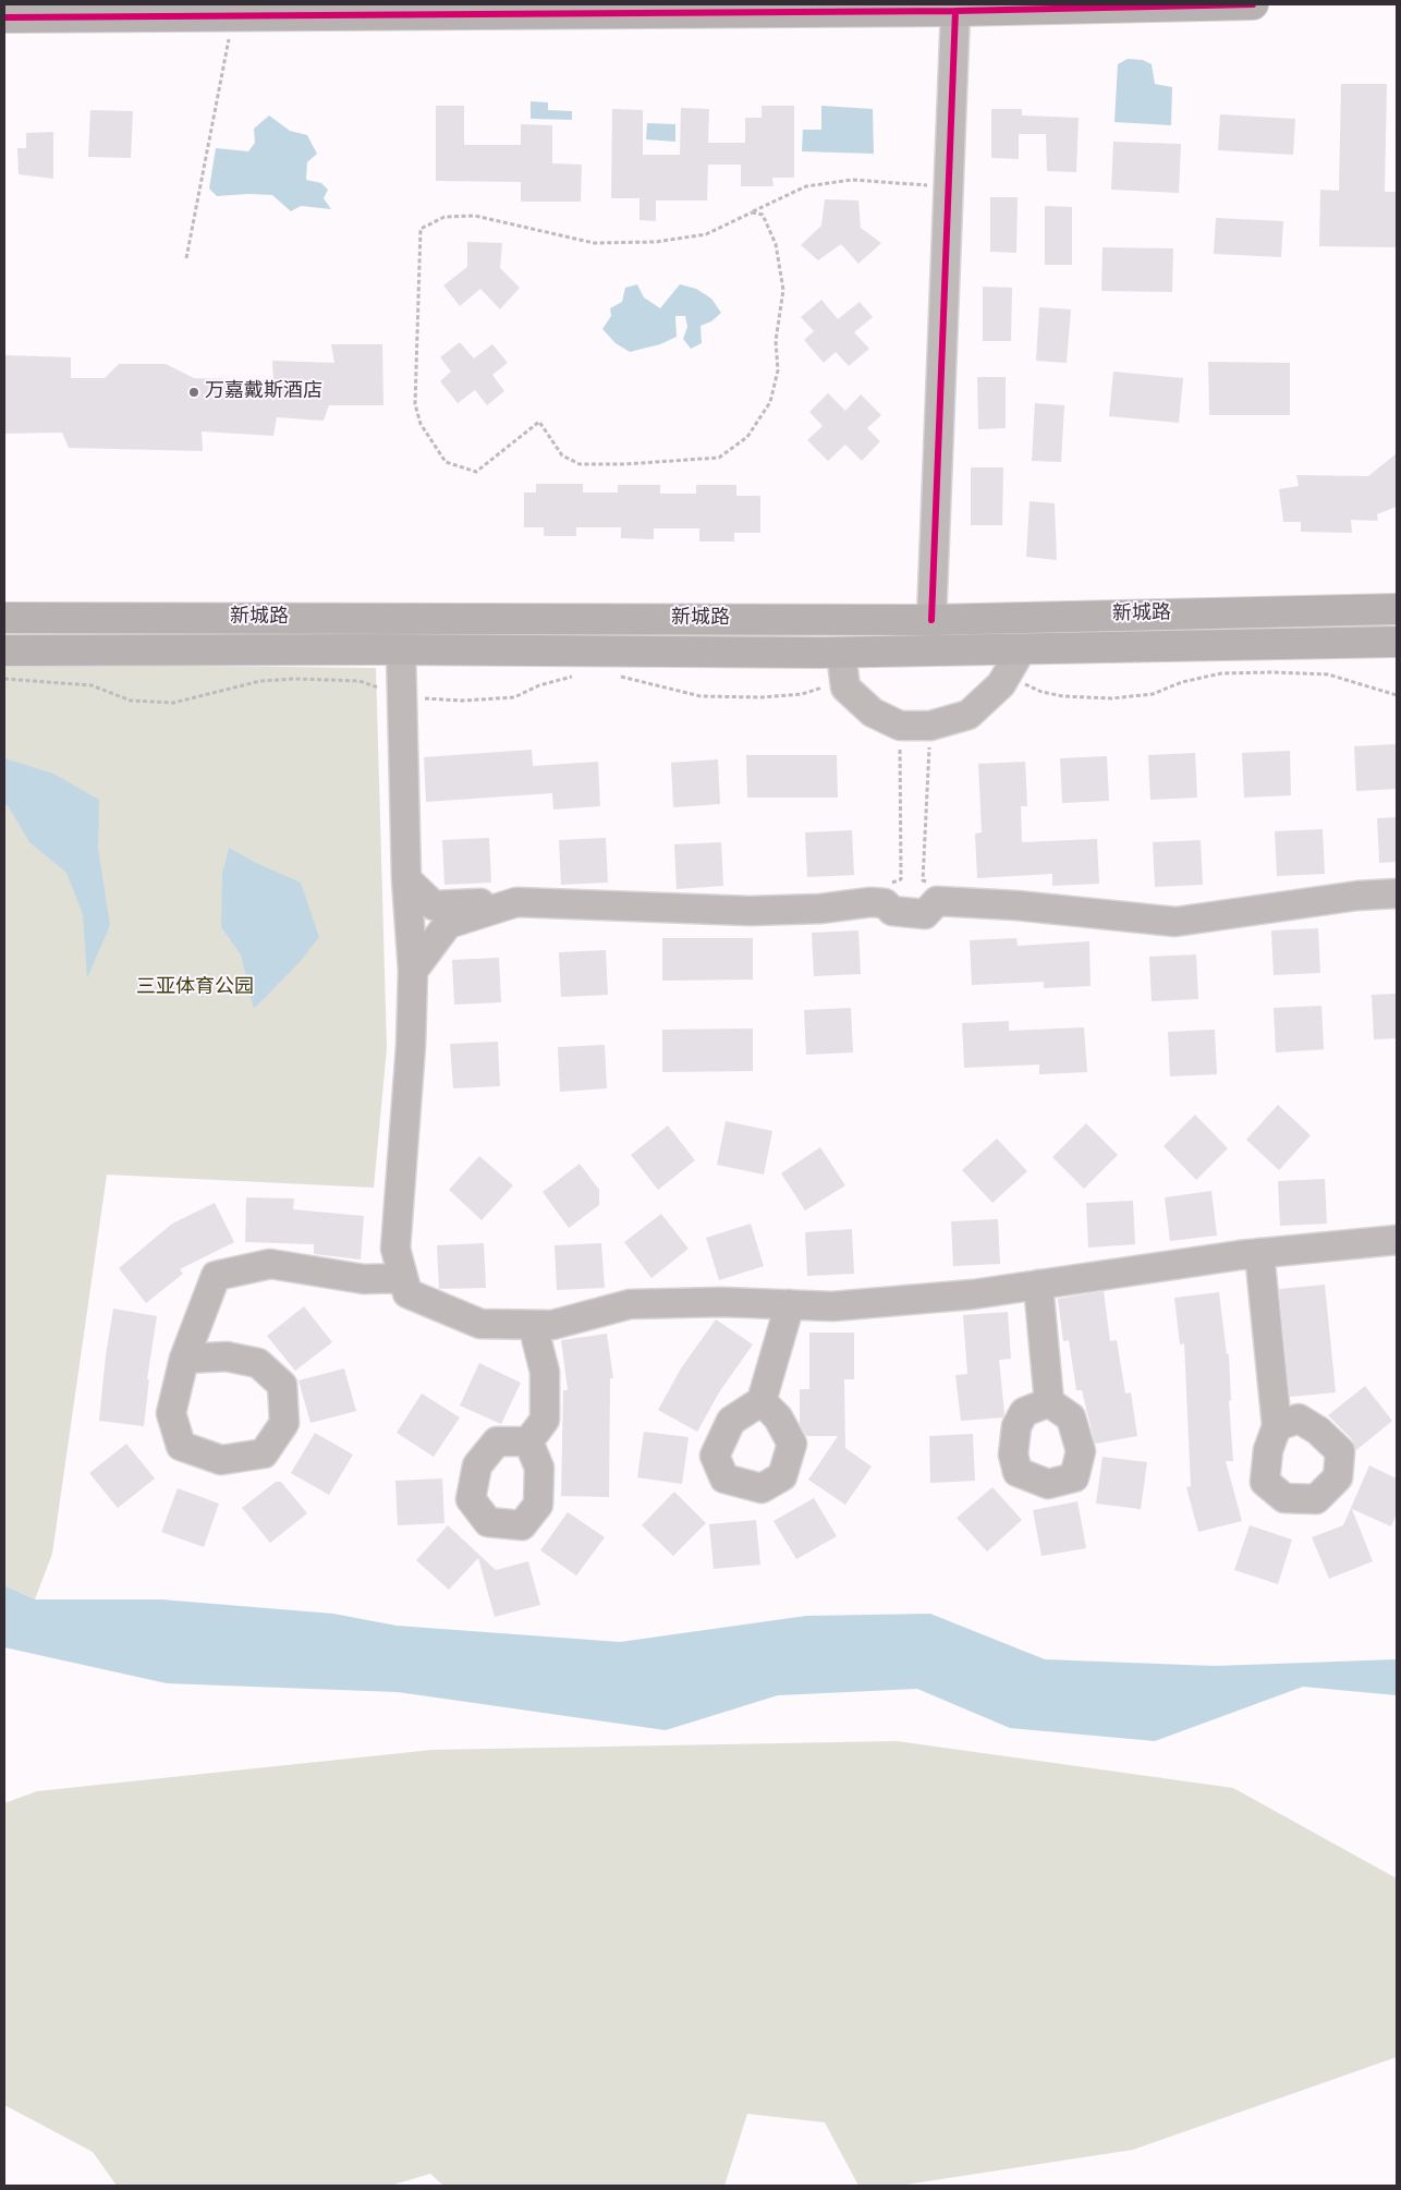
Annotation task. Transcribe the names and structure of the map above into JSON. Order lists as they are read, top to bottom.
{
  "streets": {
    "main road": ["新城路"]
  },
  "parks": ["三亚体育公园"],
  "places": ["万嘉戴斯酒店"]
}
